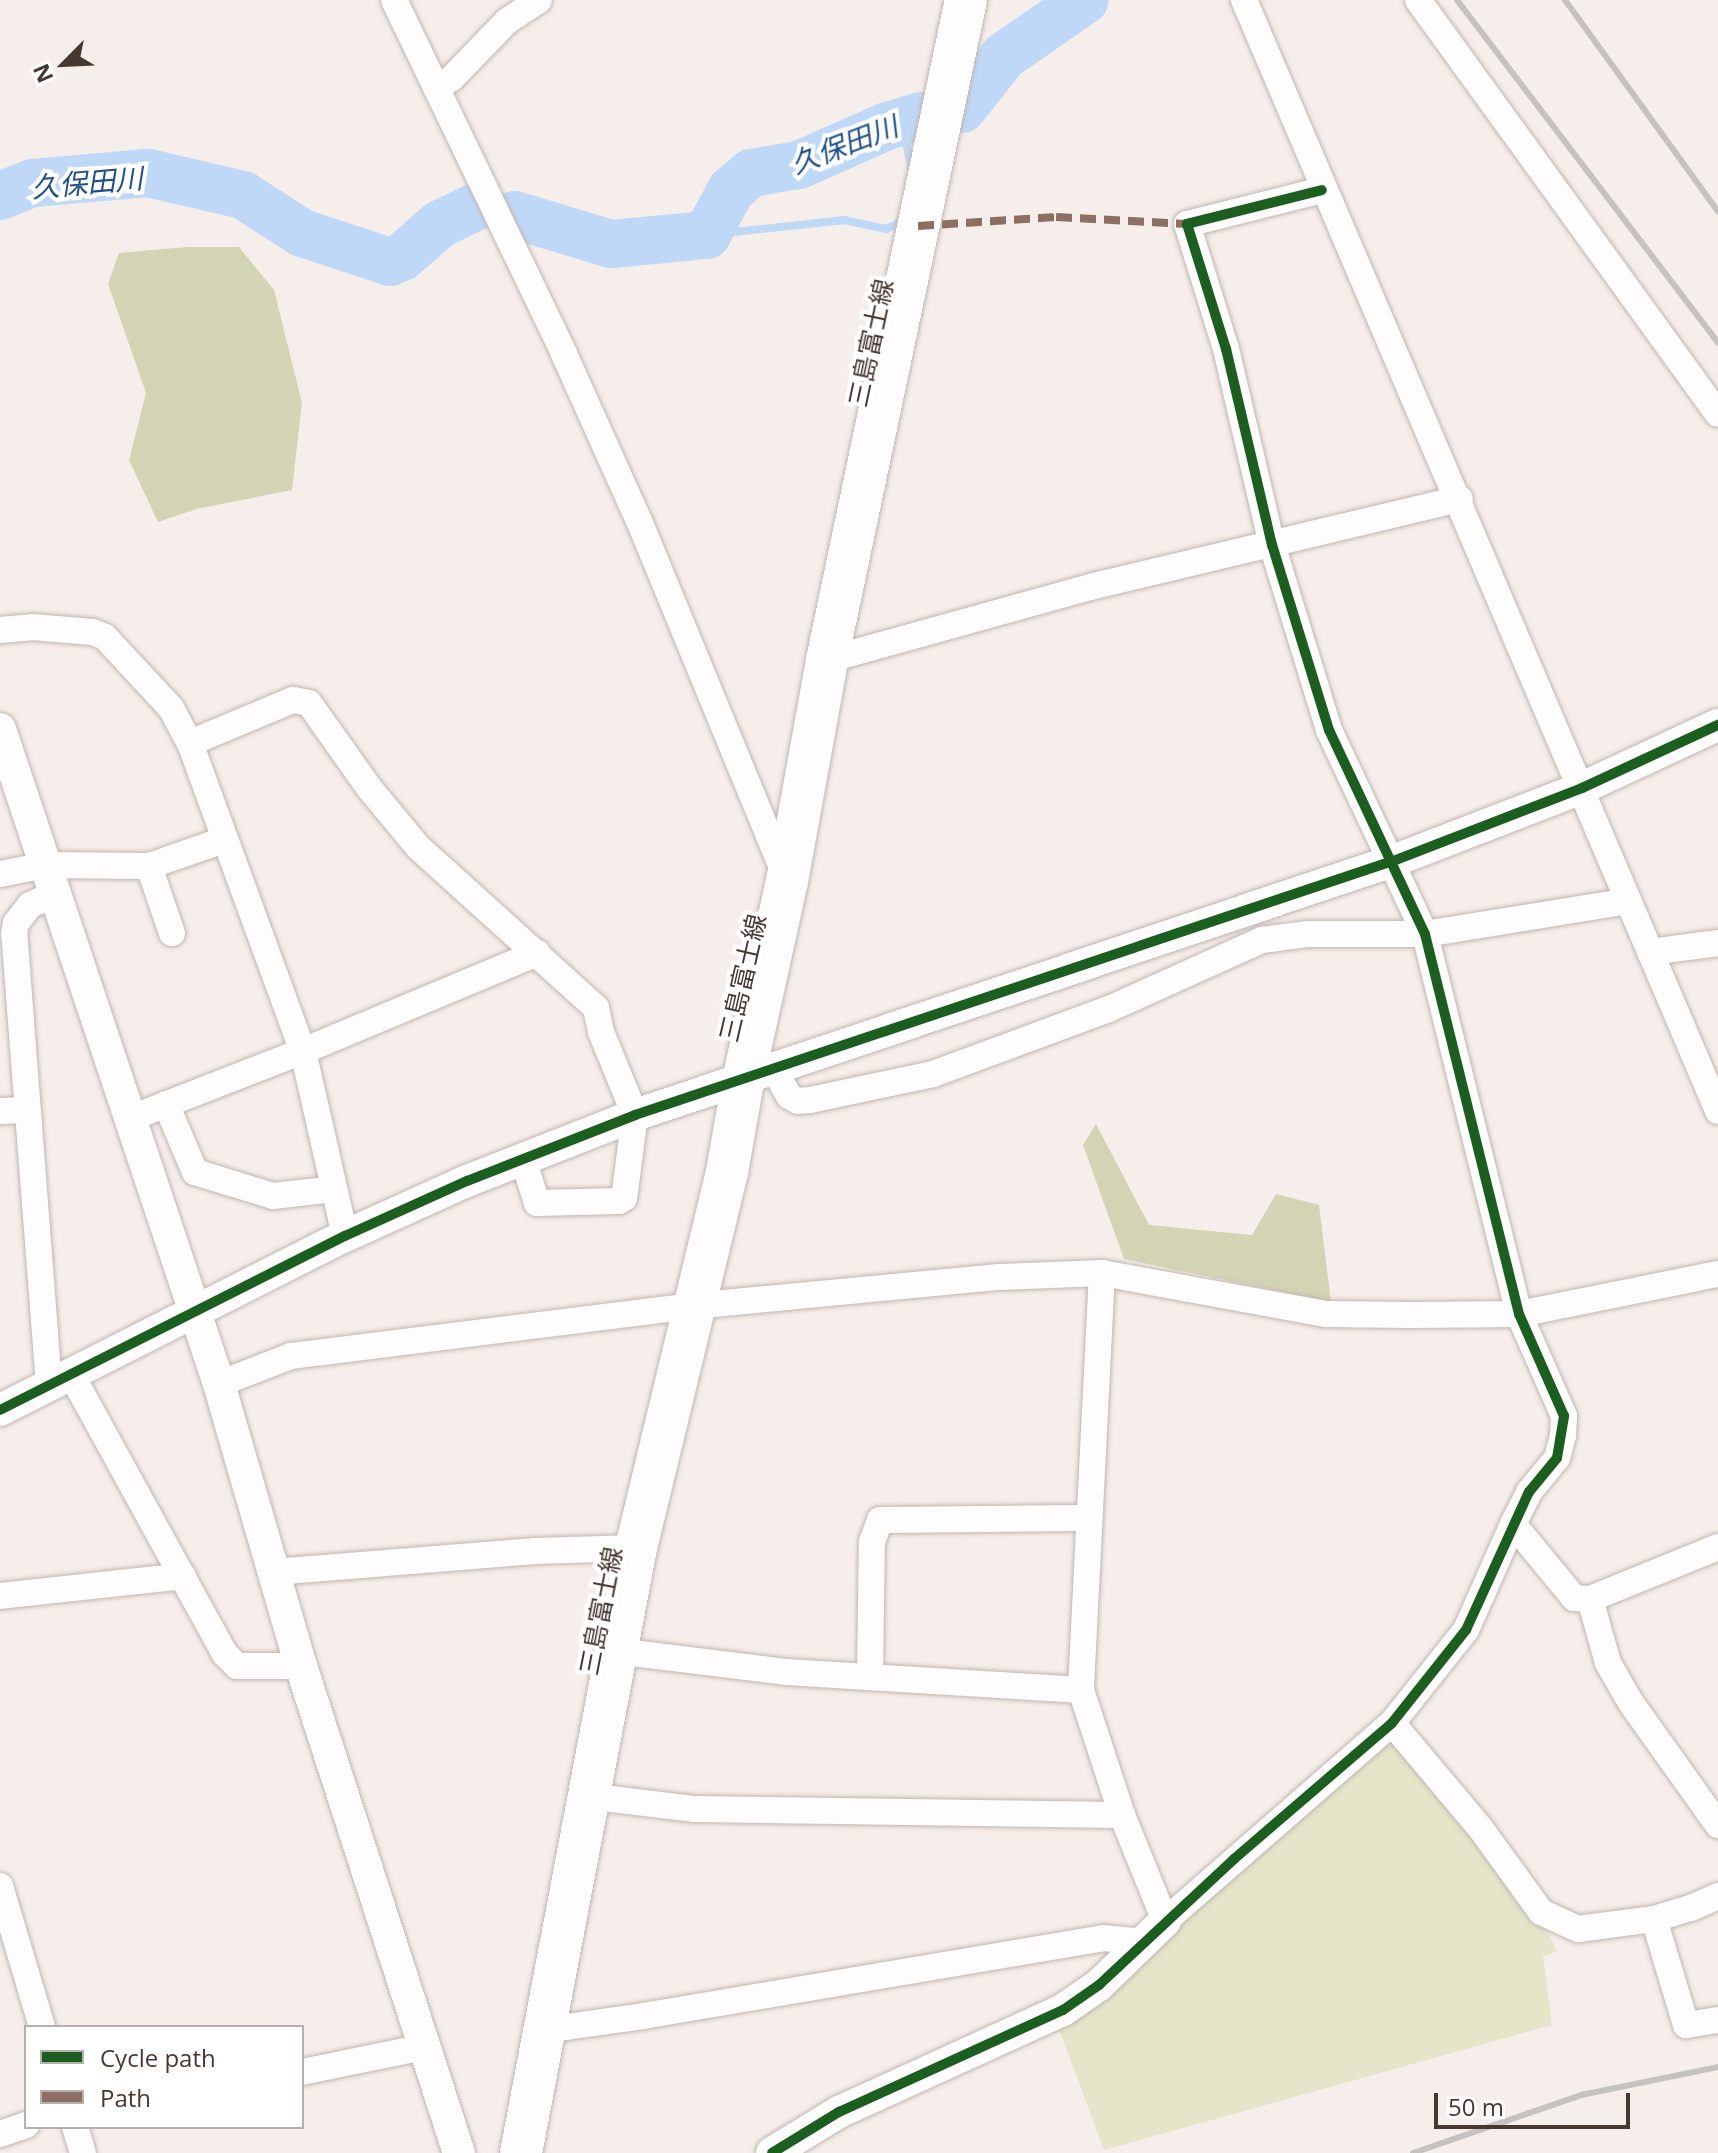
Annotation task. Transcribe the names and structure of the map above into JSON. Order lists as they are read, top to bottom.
{
  "streets": {
    "main road": ["三島富士線"]
  },
  "water": ["久保田川"],
  "legend": ["Cycle path", "Path"],
  "scale_bar": "50 m",
  "north": "bottom left"
}
